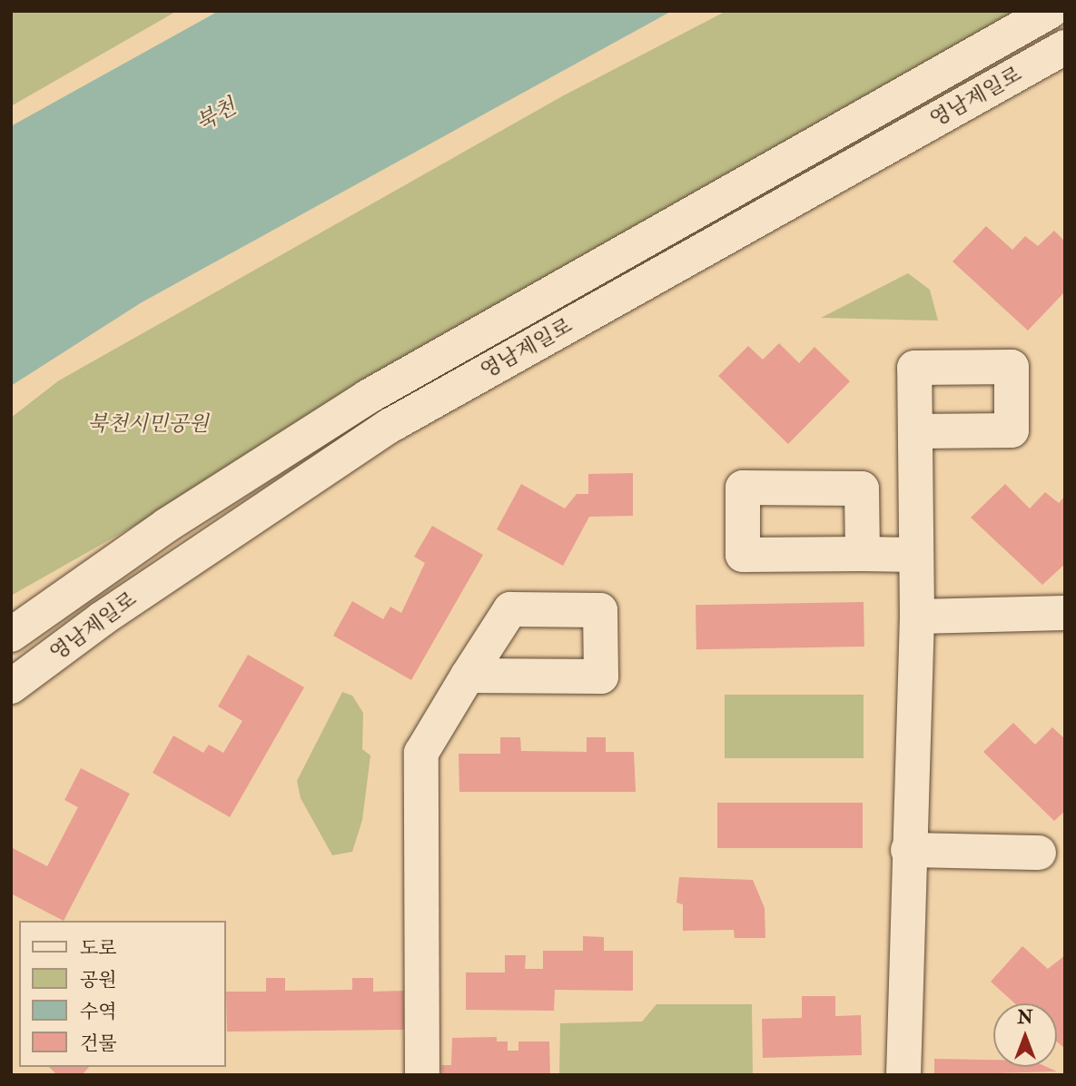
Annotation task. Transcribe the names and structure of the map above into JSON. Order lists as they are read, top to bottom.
{
  "streets": {
    "street": ["영남제일로"]
  },
  "water": ["북천"],
  "parks": ["북천시민공원"],
  "legend": [
    "도로",
    "공원",
    "수역",
    "건물"
  ],
  "north": "top"
}
